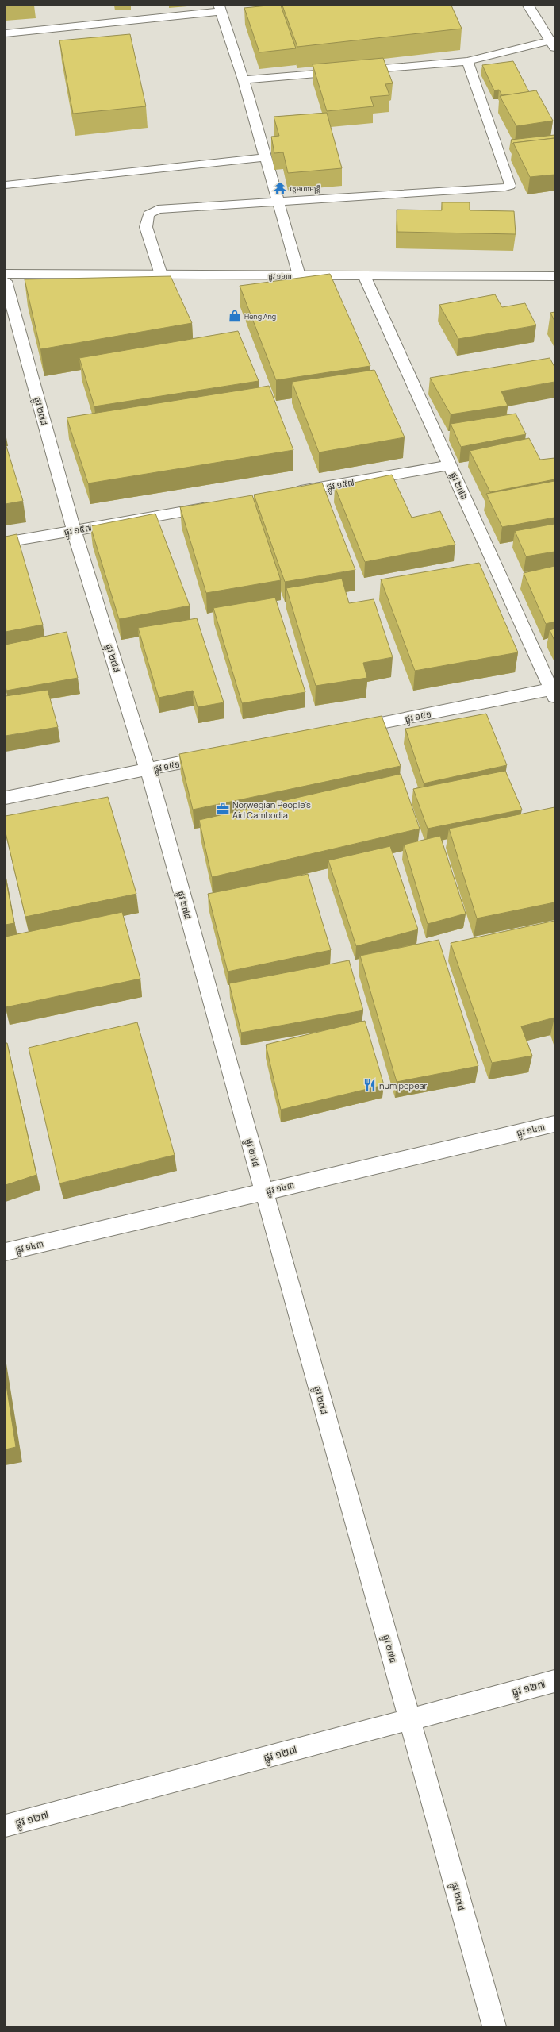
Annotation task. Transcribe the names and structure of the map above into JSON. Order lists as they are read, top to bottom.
{
  "streets": {
    "street": [
      "ផ្លូវ ១៦៣",
      "ផ្លូវ ២៧៨",
      "ផ្លូវ ១៥៧",
      "ផ្លូវ ២៧៦",
      "ផ្លូវ ១៥១",
      "ផ្លូវ ១៤៣",
      "ផ្លូវ ១២៧"
    ]
  },
  "crossings": [
    ["ផ្លូវ ១៦៣", "ផ្លូវ ២៧៦"],
    ["ផ្លូវ ២៧៨", "ផ្លូវ ១៥៧"],
    ["ផ្លូវ ២៧៨", "ផ្លូវ ១៥១"],
    ["ផ្លូវ ២៧៨", "ផ្លូវ ១៤៣"],
    ["ផ្លូវ ២៧៨", "ផ្លូវ ១២៧"],
    ["ផ្លូវ ១៥៧", "ផ្លូវ ២៧៦"],
    ["ផ្លូវ ២៧៦", "ផ្លូវ ១៥១"]
  ],
  "places": {
    "temple": ["វត្តមហាមន្រ្តី"],
    "shop": ["Heng Ang"],
    "office": ["Norwegian People's Aid Cambodia"],
    "restaurant": ["num popear"]
  }
}
